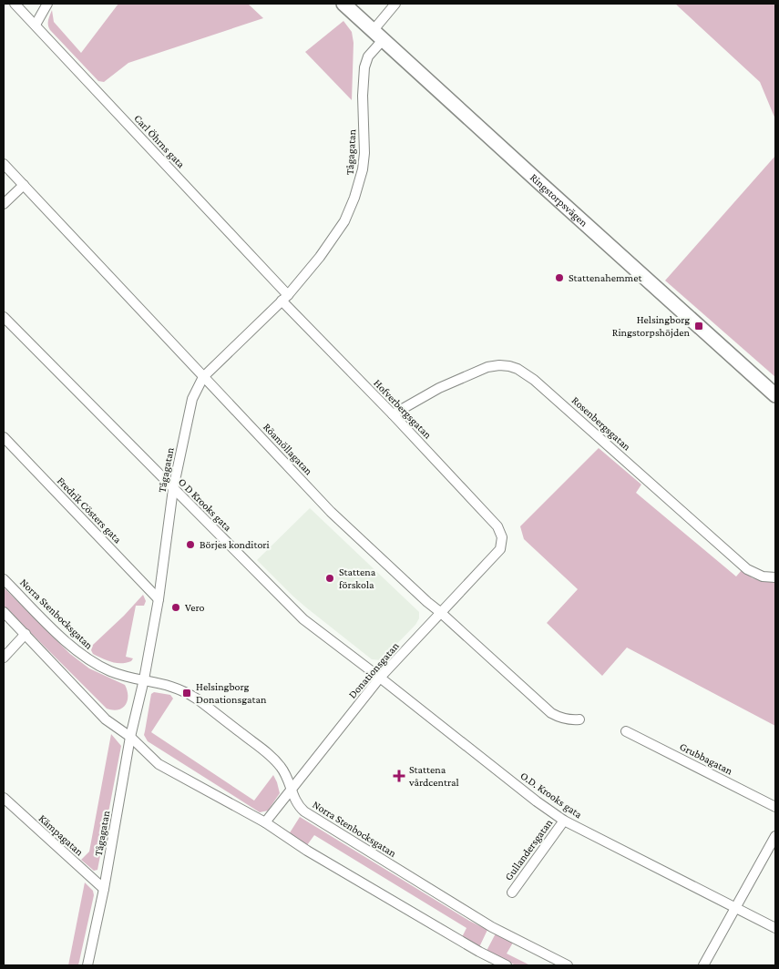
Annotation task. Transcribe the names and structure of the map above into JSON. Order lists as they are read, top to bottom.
{
  "streets": {
    "street": [
      "Carl Öhrns gata",
      "Tågagatan",
      "Ringstorpsvägen",
      "Hofverbergsgatan",
      "Rosenbergsgatan",
      "Röamöllagatan",
      "O D Krooks gata",
      "Fredrik Cösters gata",
      "Norra Stenbocksgatan",
      "Donationsgatan",
      "Grubbagatan",
      "O.D. Krooks gata",
      "Kämpagatan",
      "Gullandersgatan"
    ]
  },
  "crossings": [
    ["Carl Öhrns gata", "Tågagatan"],
    ["Carl Öhrns gata", "Hofverbergsgatan"],
    ["Tågagatan", "Ringstorpsvägen"],
    ["Tågagatan", "Hofverbergsgatan"],
    ["Tågagatan", "Röamöllagatan"],
    ["Tågagatan", "O D Krooks gata"],
    ["Tågagatan", "Fredrik Cösters gata"],
    ["Tågagatan", "Norra Stenbocksgatan"],
    ["Tågagatan", "Kämpagatan"],
    ["Hofverbergsgatan", "Rosenbergsgatan"],
    ["Hofverbergsgatan", "Donationsgatan"],
    ["Röamöllagatan", "Donationsgatan"],
    ["O D Krooks gata", "Donationsgatan"],
    ["O D Krooks gata", "O.D. Krooks gata"],
    ["Norra Stenbocksgatan", "Donationsgatan"],
    ["Donationsgatan", "O.D. Krooks gata"],
    ["O.D. Krooks gata", "Gullandersgatan"]
  ],
  "places": {
    "other": [
      "Stattenahemmet",
      "Börjes konditori",
      "Stattena förskola",
      "Vero"
    ],
    "transit": ["Helsingborg Ringstorpshöjden", "Helsingborg Donationsgatan"],
    "health": ["Stattena vårdcentral"]
  }
}
